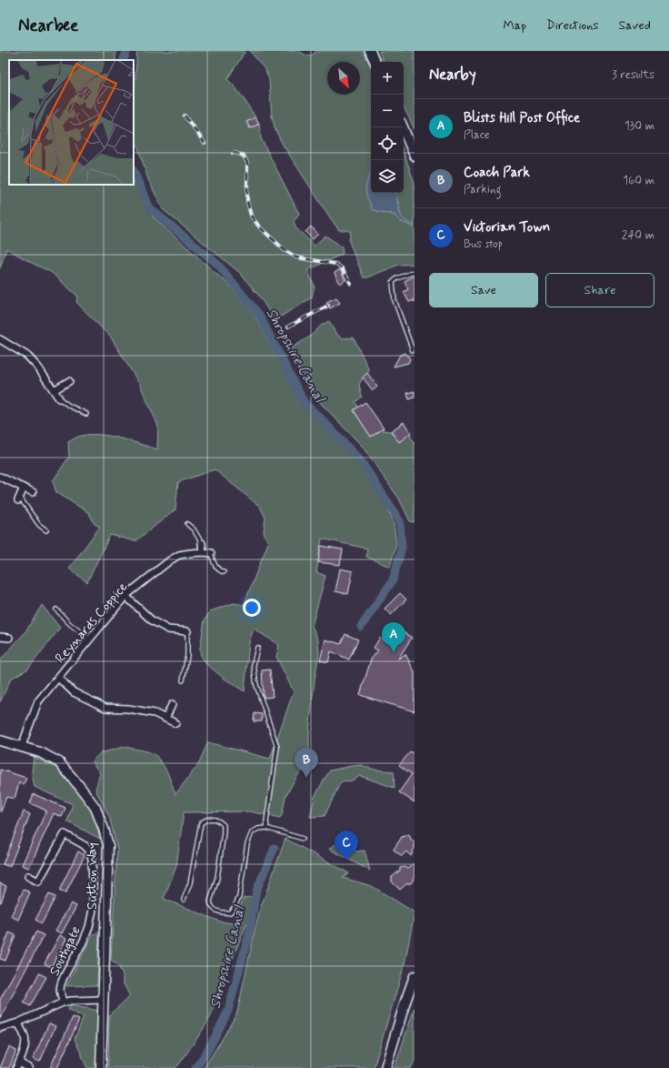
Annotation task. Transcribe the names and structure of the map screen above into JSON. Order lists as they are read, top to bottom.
{
  "streets": {
    "street": ["Reynards Coppice", "Sutton Way", "Southgate"]
  },
  "crossings": [
    ["Reynards Coppice", "Sutton Way"]
  ],
  "water": ["Shropshire Canal"],
  "north": "bottom right",
  "page": {
    "header": "Nearbee",
    "nav": ["Map", "Directions", "Saved"],
    "heading": ["Nearby", "3 results"],
    "map_buttons": ["+", "−"],
    "list": [
      {
        "mark": "A",
        "name": "Blists Hill Post Office",
        "note": "Place",
        "value": "130 m"
      },
      {
        "mark": "B",
        "name": "Coach Park",
        "note": "Parking",
        "value": "160 m"
      },
      {
        "mark": "C",
        "name": "Victorian Town",
        "note": "Bus stop",
        "value": "240 m"
      }
    ],
    "buttons": ["Save", "Share"],
    "pins": ["A", "B", "C"]
  }
}
